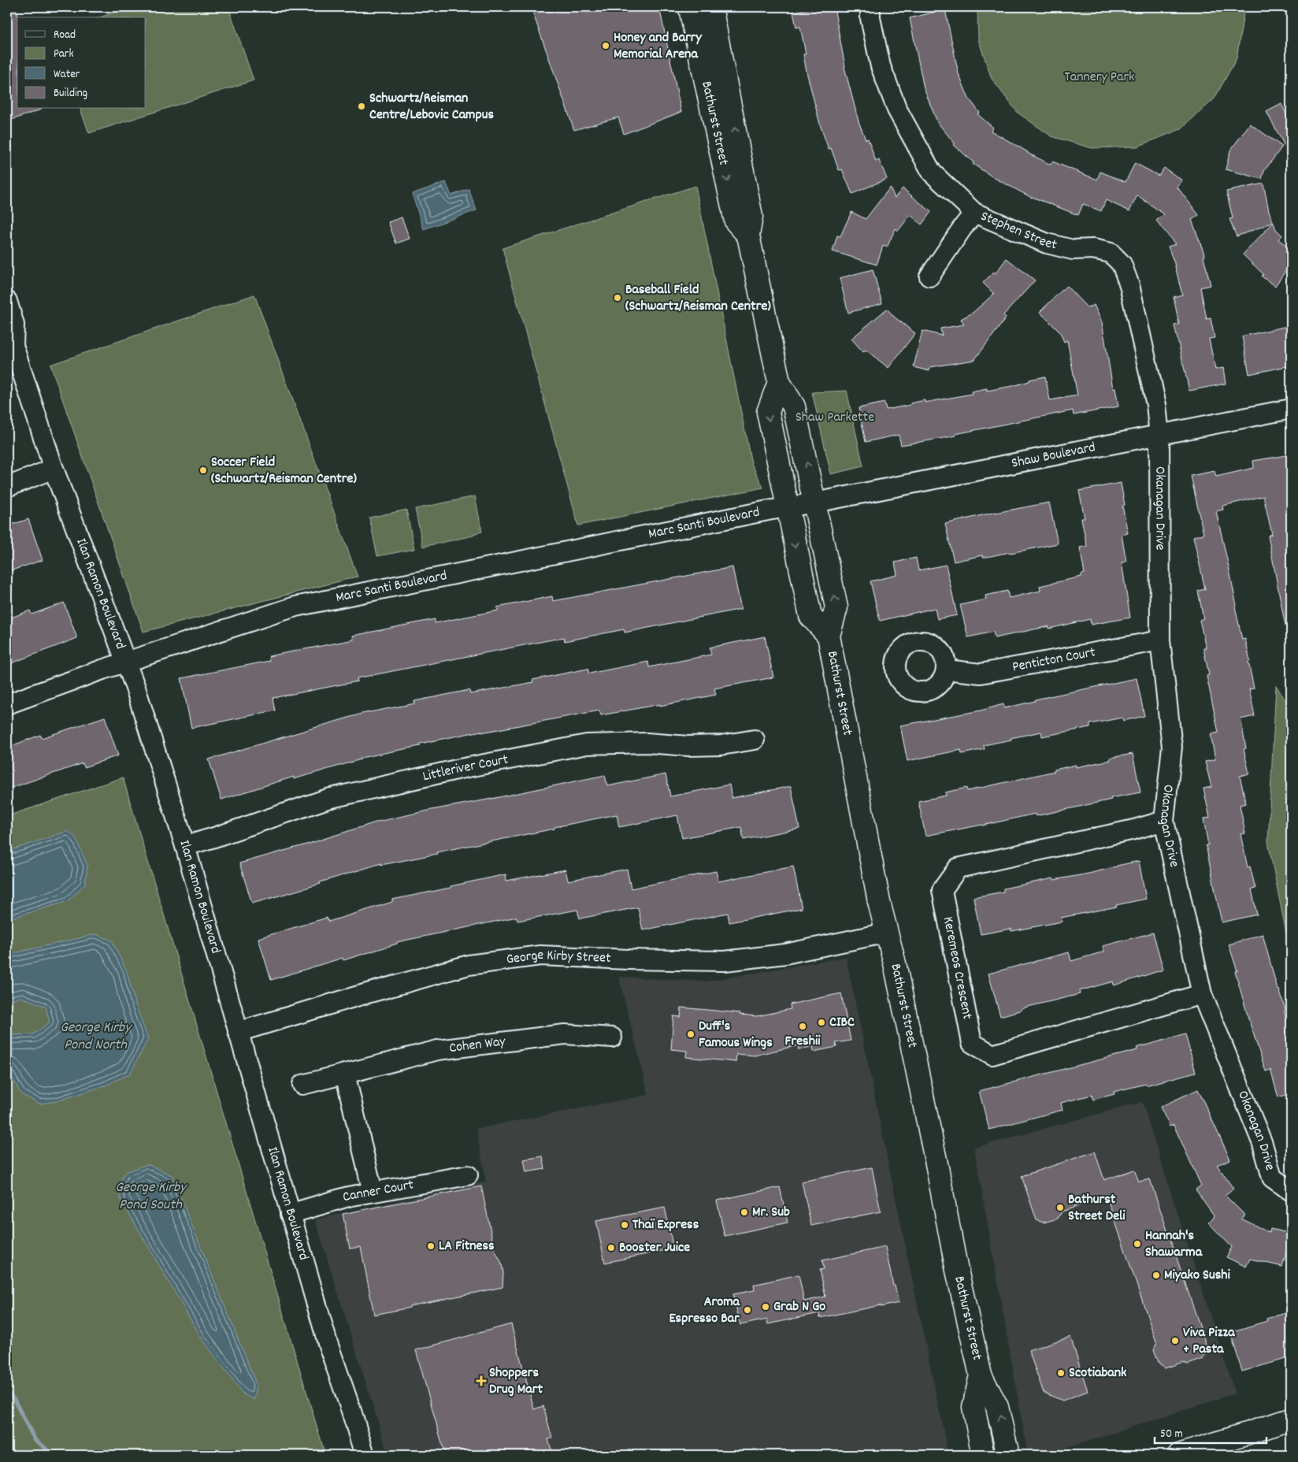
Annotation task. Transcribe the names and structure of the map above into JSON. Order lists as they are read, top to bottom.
{
  "streets": {
    "main road": ["Bathurst Street"],
    "street": [
      "Stephen Street",
      "Shaw Boulevard",
      "Okanagan Drive",
      "Marc Santi Boulevard",
      "Ilan Ramon Boulevard",
      "Penticton Court",
      "Littleriver Court",
      "George Kirby Street",
      "Keremeos Crescent",
      "Cohen Way",
      "Canner Court"
    ]
  },
  "crossings": [
    ["Bathurst Street", "Shaw Boulevard"],
    ["Bathurst Street", "Marc Santi Boulevard"],
    ["Bathurst Street", "George Kirby Street"],
    ["Stephen Street", "Shaw Boulevard"],
    ["Stephen Street", "Okanagan Drive"],
    ["Shaw Boulevard", "Okanagan Drive"],
    ["Shaw Boulevard", "Marc Santi Boulevard"],
    ["Okanagan Drive", "Penticton Court"],
    ["Okanagan Drive", "Keremeos Crescent"],
    ["Marc Santi Boulevard", "Ilan Ramon Boulevard"],
    ["Ilan Ramon Boulevard", "Littleriver Court"],
    ["Ilan Ramon Boulevard", "George Kirby Street"],
    ["Ilan Ramon Boulevard", "Canner Court"]
  ],
  "water": ["George Kirby Pond North", "George Kirby Pond South"],
  "parks": ["Tannery Park", "Shaw Parkette"],
  "places": {
    "other": [
      "Honey and Barry Memorial Arena",
      "Schwartz/Reisman Centre/Lebovic Campus",
      "Baseball Field (Schwartz/Reisman Centre)",
      "Soccer Field (Schwartz/Reisman Centre)",
      "CIBC",
      "Freshii",
      "Duff's Famous Wings",
      "Bathurst Street Deli",
      "Mr. Sub",
      "Thaï Express",
      "Hannah's Shawarma",
      "LA Fitness",
      "Booster Juice",
      "Miyako Sushi",
      "Grab N Go",
      "Aroma Espresso Bar",
      "Viva Pizza + Pasta",
      "Scotiabank"
    ],
    "health": ["Shoppers Drug Mart"]
  },
  "legend": [
    "Road",
    "Park",
    "Water",
    "Building"
  ],
  "scale_bar": "50 m"
}
